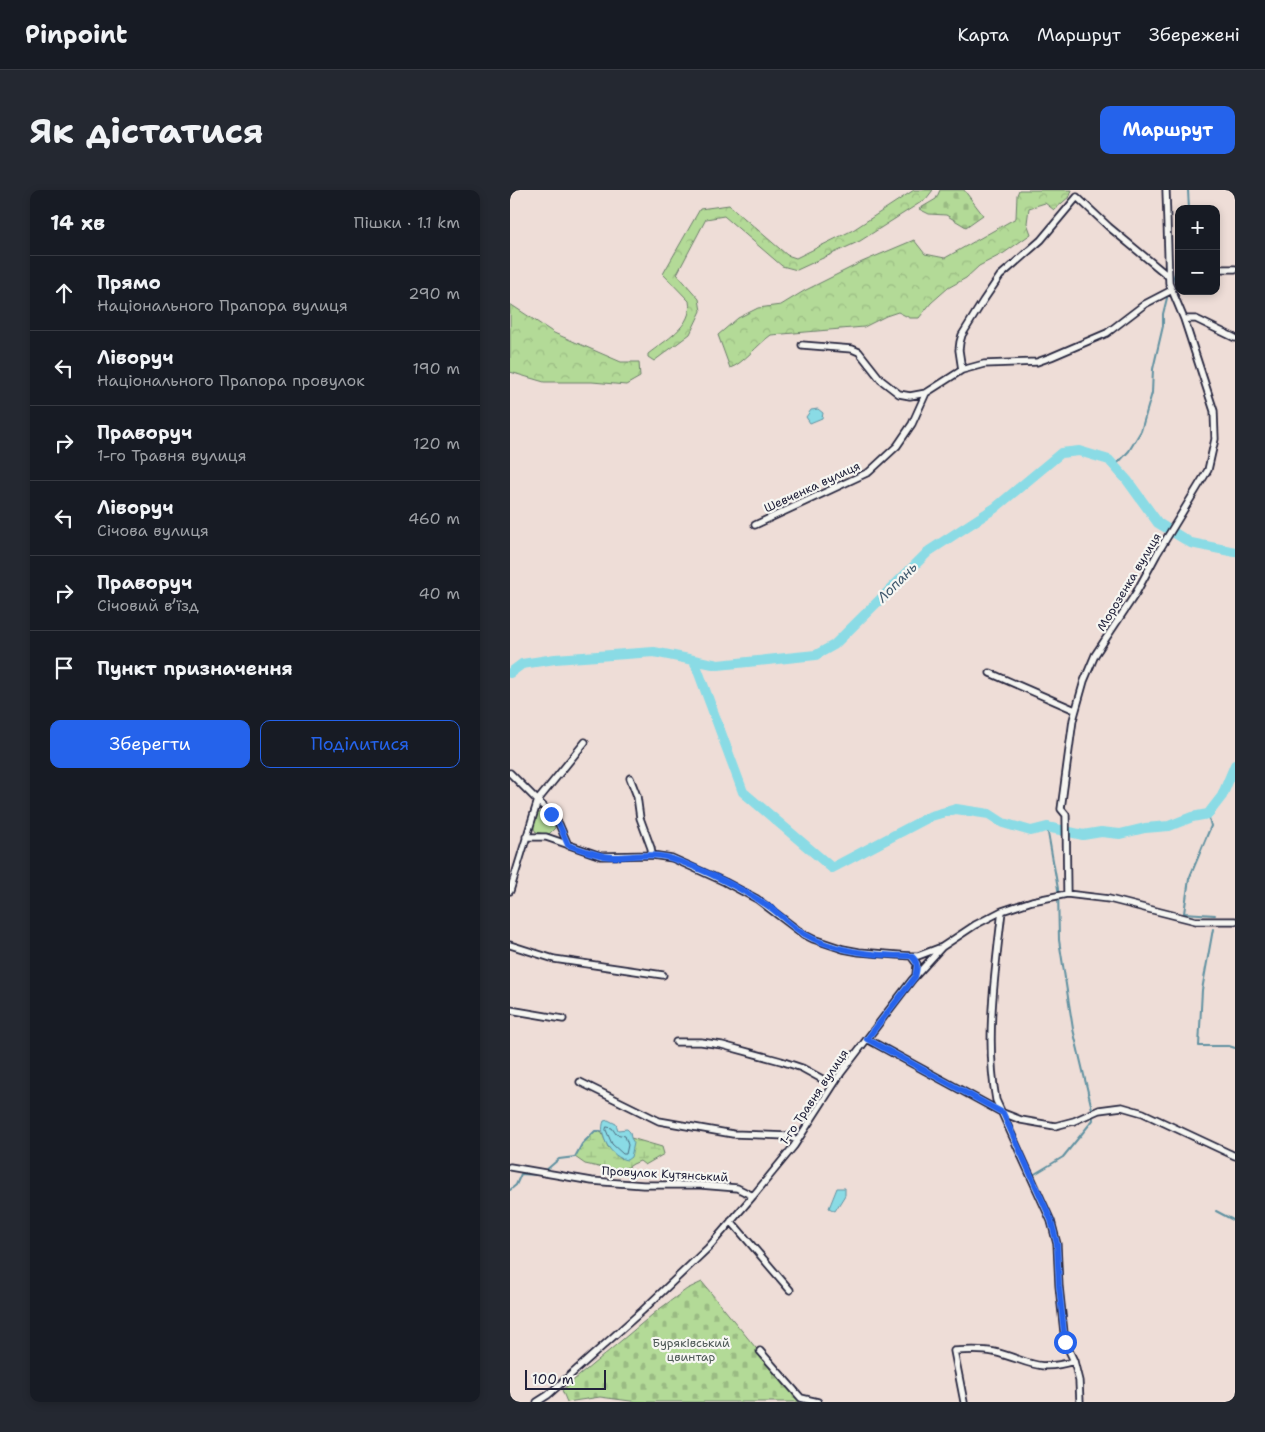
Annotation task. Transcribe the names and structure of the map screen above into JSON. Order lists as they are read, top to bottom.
{
  "streets": {
    "street": [
      "Шевченка вулиця",
      "Морозенка вулиця",
      "1-го Травня вулиця",
      "Провулок Кутянський"
    ]
  },
  "crossings": [
    ["Морозенка вулиця", "1-го Травня вулиця"],
    ["1-го Травня вулиця", "Провулок Кутянський"]
  ],
  "water": ["Лопань"],
  "parks": ["Буряківський цвинтар"],
  "scale_bar": "100 m",
  "page": {
    "header": "Pinpoint",
    "nav": ["Карта", "Маршрут", "Збережені"],
    "buttons": [
      "Маршрут",
      ["Зберегти", "Поділитися"]
    ],
    "title": "Як дістатися",
    "heading": ["14 хв", "Пішки · 1.1 km"],
    "map_buttons": ["+", "−"],
    "list": [
      ["Прямо", "Національного Прапора вулиця", "290 m"],
      ["Ліворуч", "Національного Прапора провулок", "190 m"],
      ["Праворуч", "1-го Травня вулиця", "120 m"],
      ["Ліворуч", "Січова вулиця", "460 m"],
      ["Праворуч", "Січовий в’їзд", "40 m"],
      "Пункт призначення"
    ],
    "scale": "100 m"
  }
}
